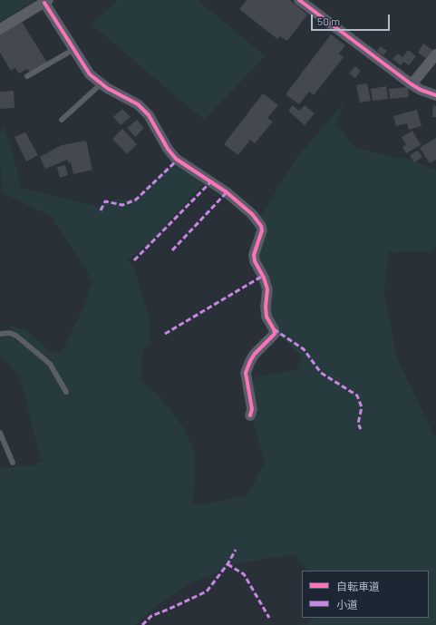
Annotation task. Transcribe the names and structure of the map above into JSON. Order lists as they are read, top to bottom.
{
  "legend": ["自転車道", "小道"],
  "scale_bar": "50 m"
}
